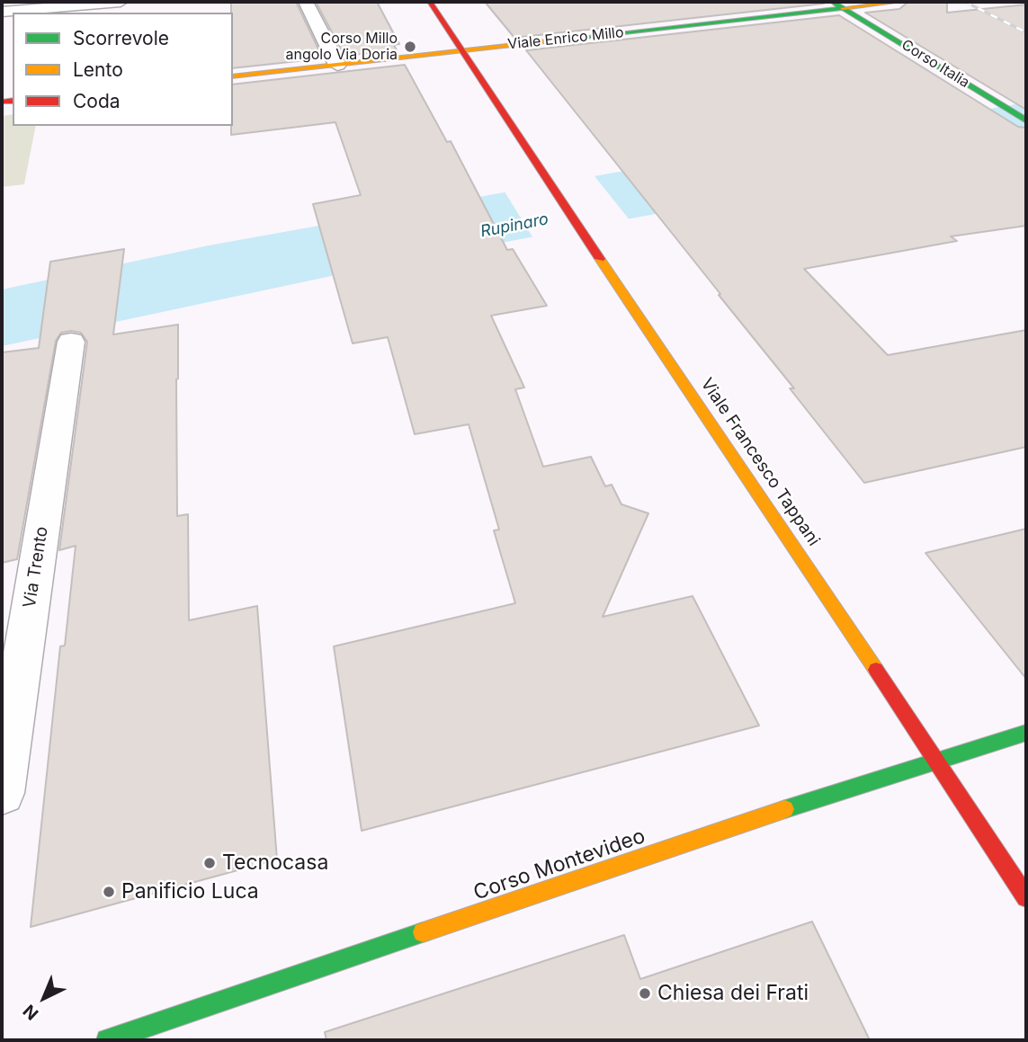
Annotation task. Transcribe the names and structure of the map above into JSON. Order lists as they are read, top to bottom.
{
  "streets": {
    "main road": [
      "Viale Enrico Millo",
      "Corso Italia",
      "Viale Francesco Tappani",
      "Corso Montevideo"
    ],
    "street": ["Via Trento"]
  },
  "crossings": [
    ["Viale Enrico Millo", "Corso Italia"],
    ["Viale Enrico Millo", "Viale Francesco Tappani"],
    ["Viale Francesco Tappani", "Corso Montevideo"]
  ],
  "water": ["Rupinaro"],
  "places": [
    "Corso Millo angolo Via Doria",
    "Tecnocasa",
    "Panificio Luca",
    "Chiesa dei Frati"
  ],
  "legend": ["Scorrevole", "Lento", "Coda"],
  "north": "bottom left"
}
